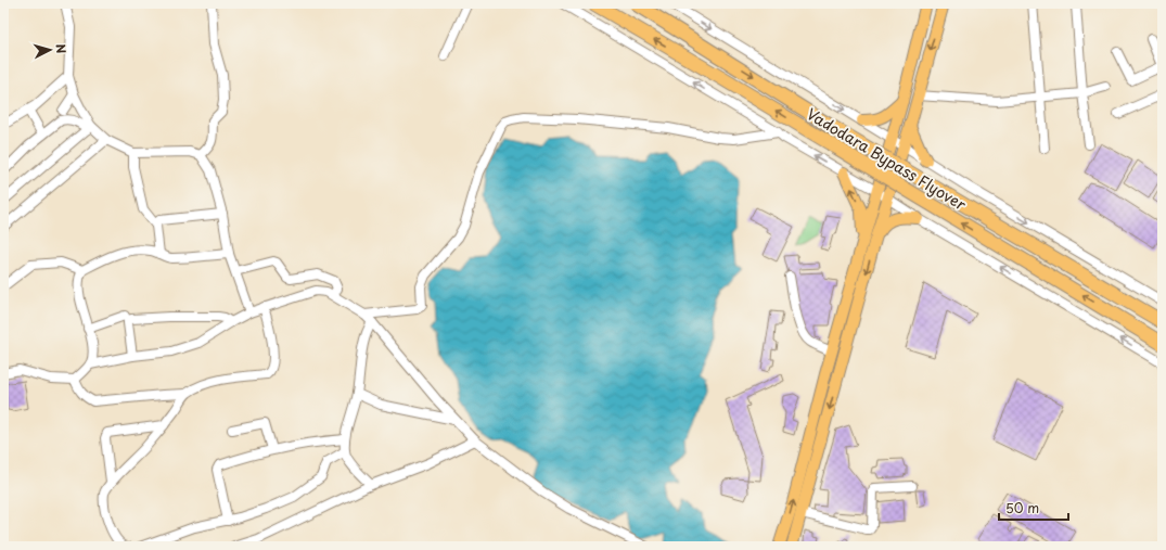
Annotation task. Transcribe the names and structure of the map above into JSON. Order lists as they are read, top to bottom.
{
  "streets": {
    "highway": ["Vadodara Bypass Flyover"]
  },
  "scale_bar": "50 m",
  "north": "right"
}
